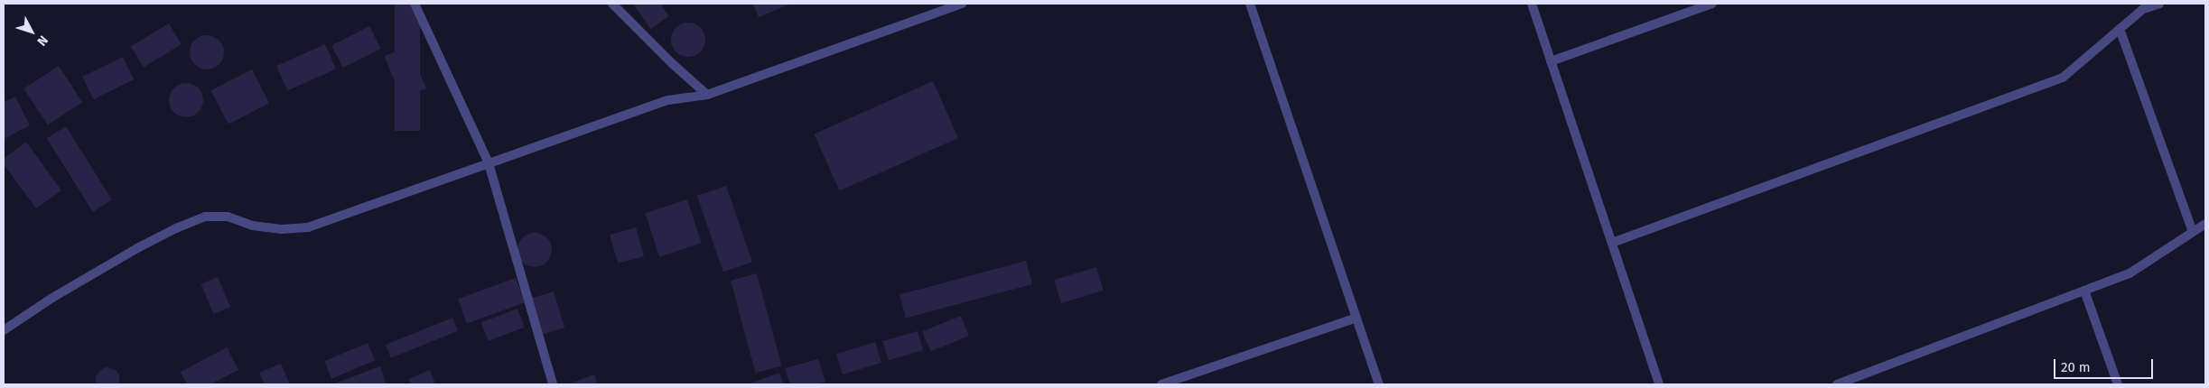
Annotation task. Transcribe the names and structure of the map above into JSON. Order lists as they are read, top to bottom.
{
  "scale_bar": "20 m",
  "north": "bottom right"
}
